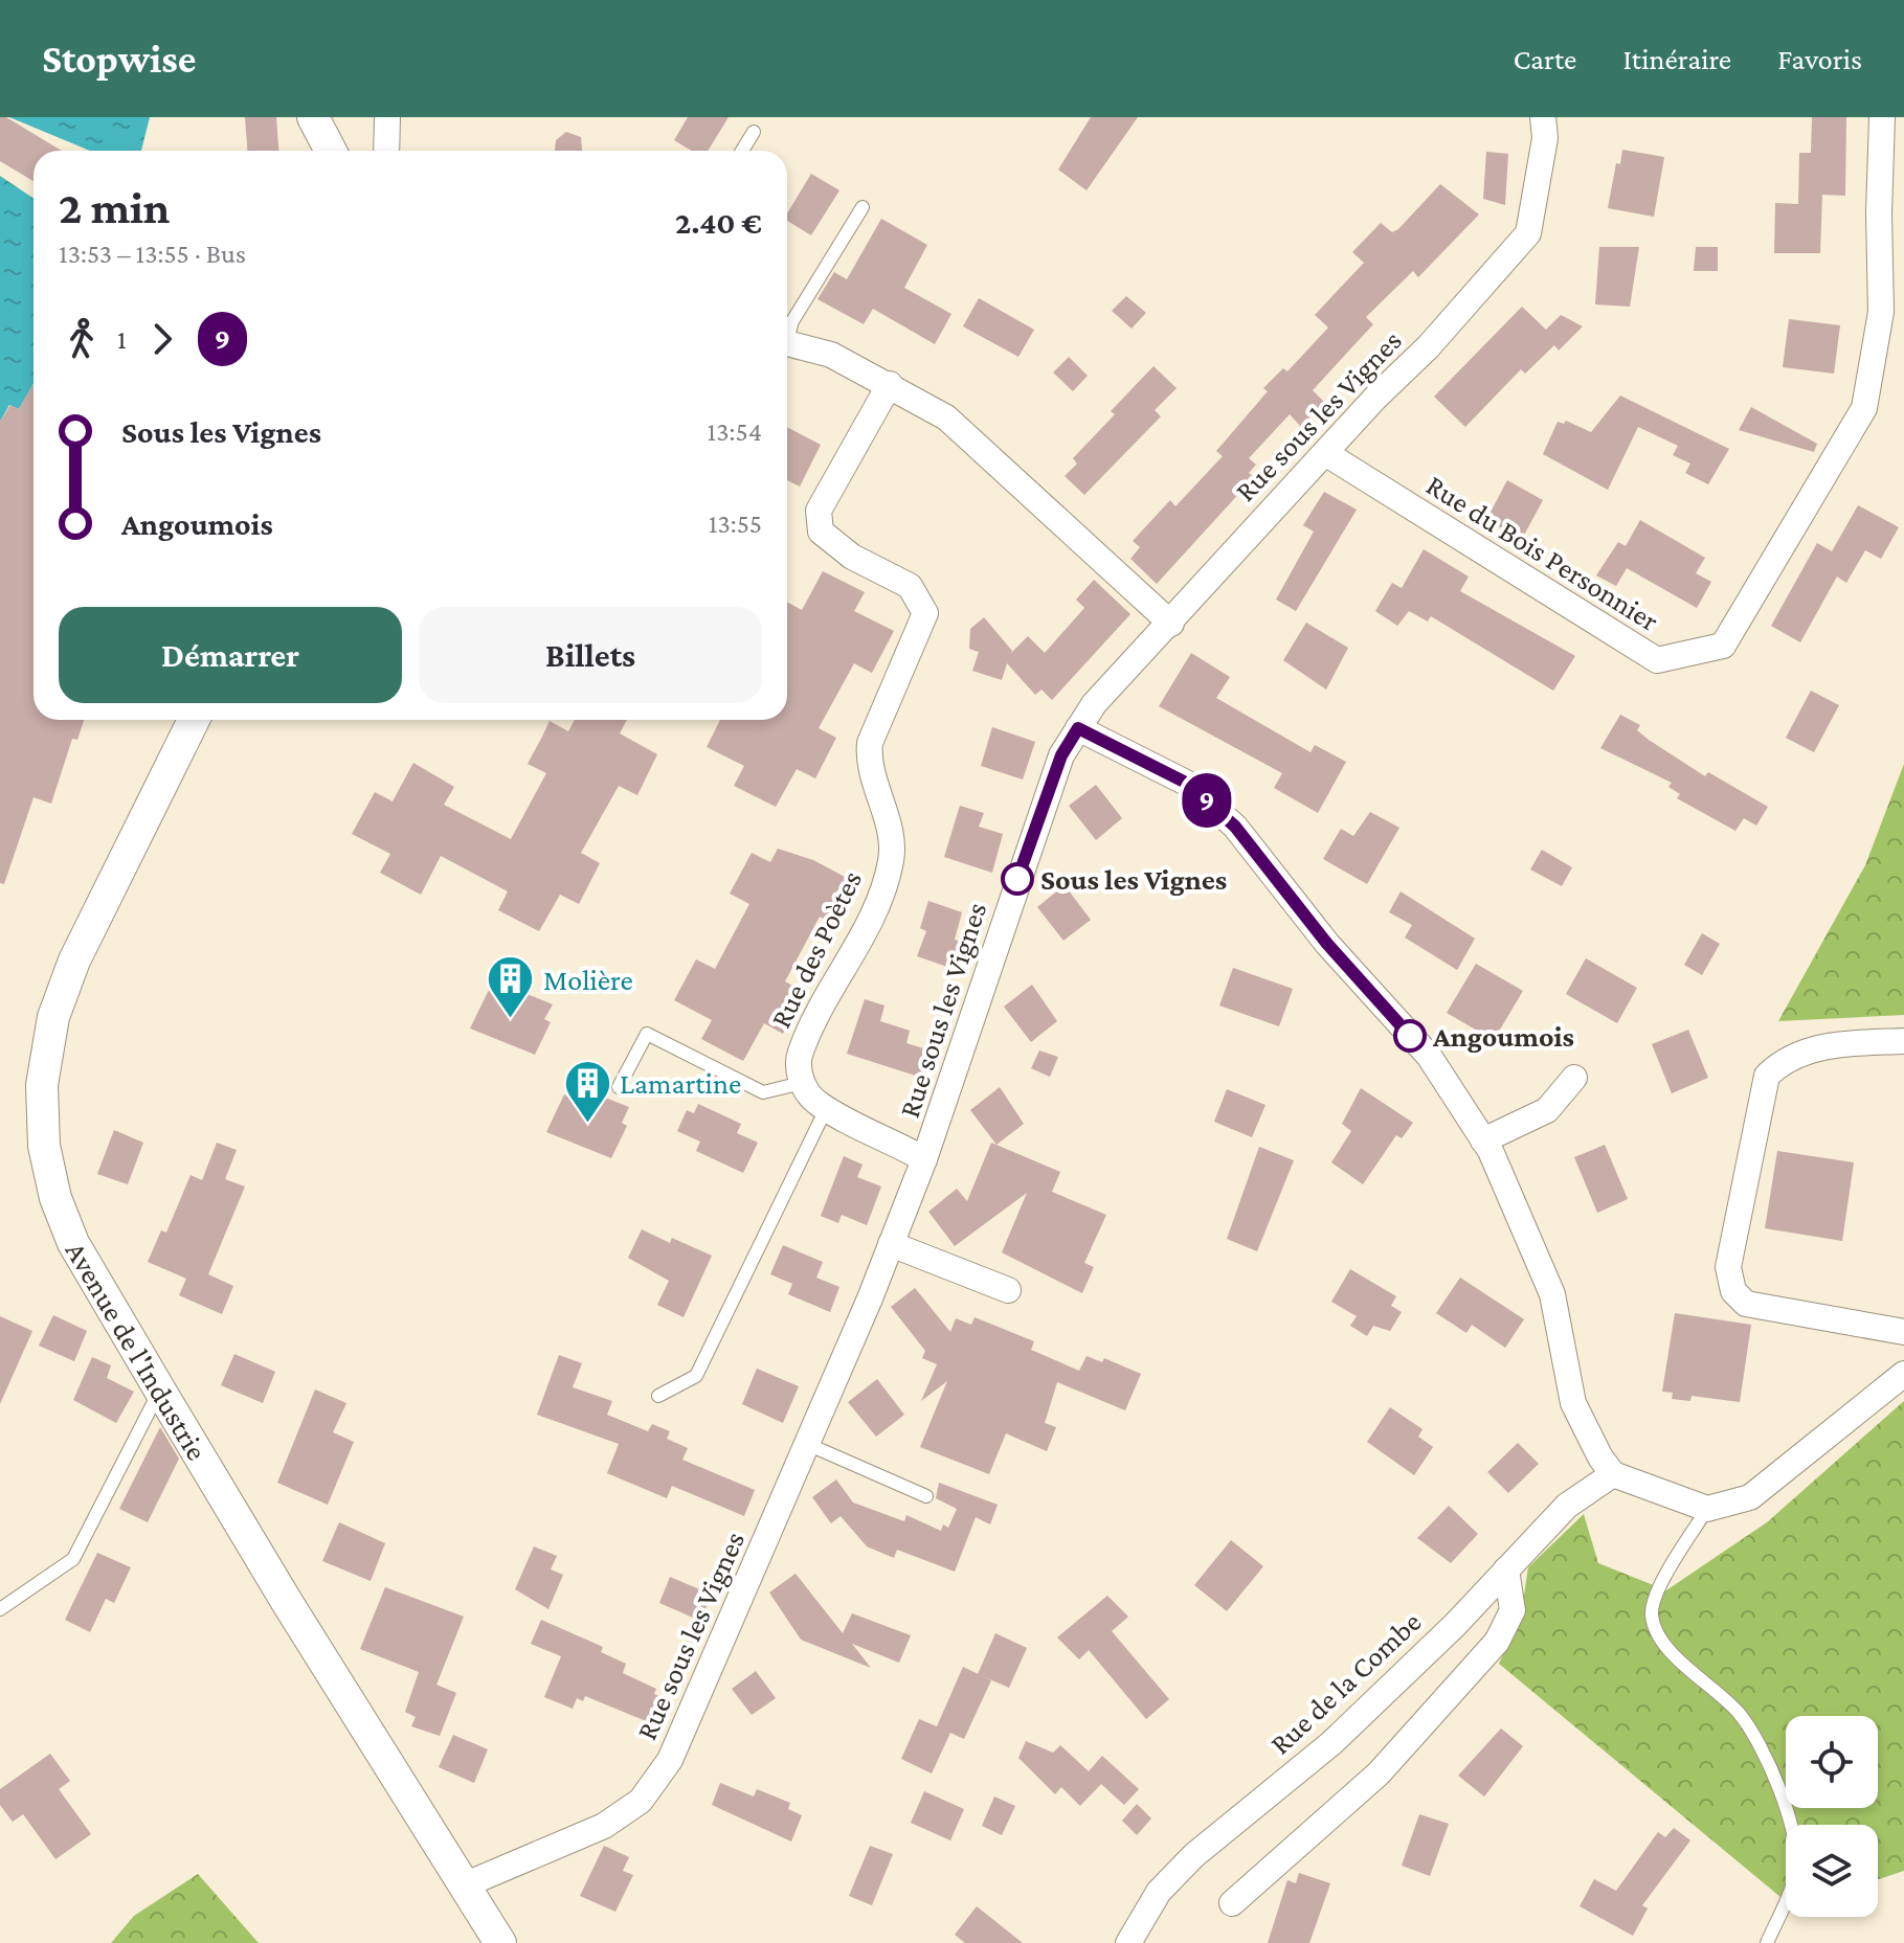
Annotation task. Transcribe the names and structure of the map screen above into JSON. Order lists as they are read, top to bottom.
{
  "streets": {
    "street": [
      "Rue sous les Vignes",
      "Rue du Bois Personnier",
      "Rue des Poètes",
      "Avenue de l'Industrie",
      "Rue de la Combe"
    ]
  },
  "crossings": [
    ["Rue sous les Vignes", "Rue du Bois Personnier"],
    ["Rue sous les Vignes", "Avenue de l'Industrie"]
  ],
  "places": {
    "other": ["Sous les Vignes", "Angoumois"],
    "building": ["Molière", "Lamartine"]
  },
  "lines": ["bus line 9"],
  "page": {
    "header": "Stopwise",
    "nav": ["Carte", "Itinéraire", "Favoris"],
    "on_map": "9",
    "heading": ["2 min", "13:53 – 13:55 · Bus", "2.40 €"],
    "legs": ["1", "9"],
    "list": [
      {
        "name": "Sous les Vignes",
        "value": "13:54"
      },
      {
        "name": "Angoumois",
        "value": "13:55"
      }
    ],
    "buttons": ["Démarrer", "Billets"]
  }
}
